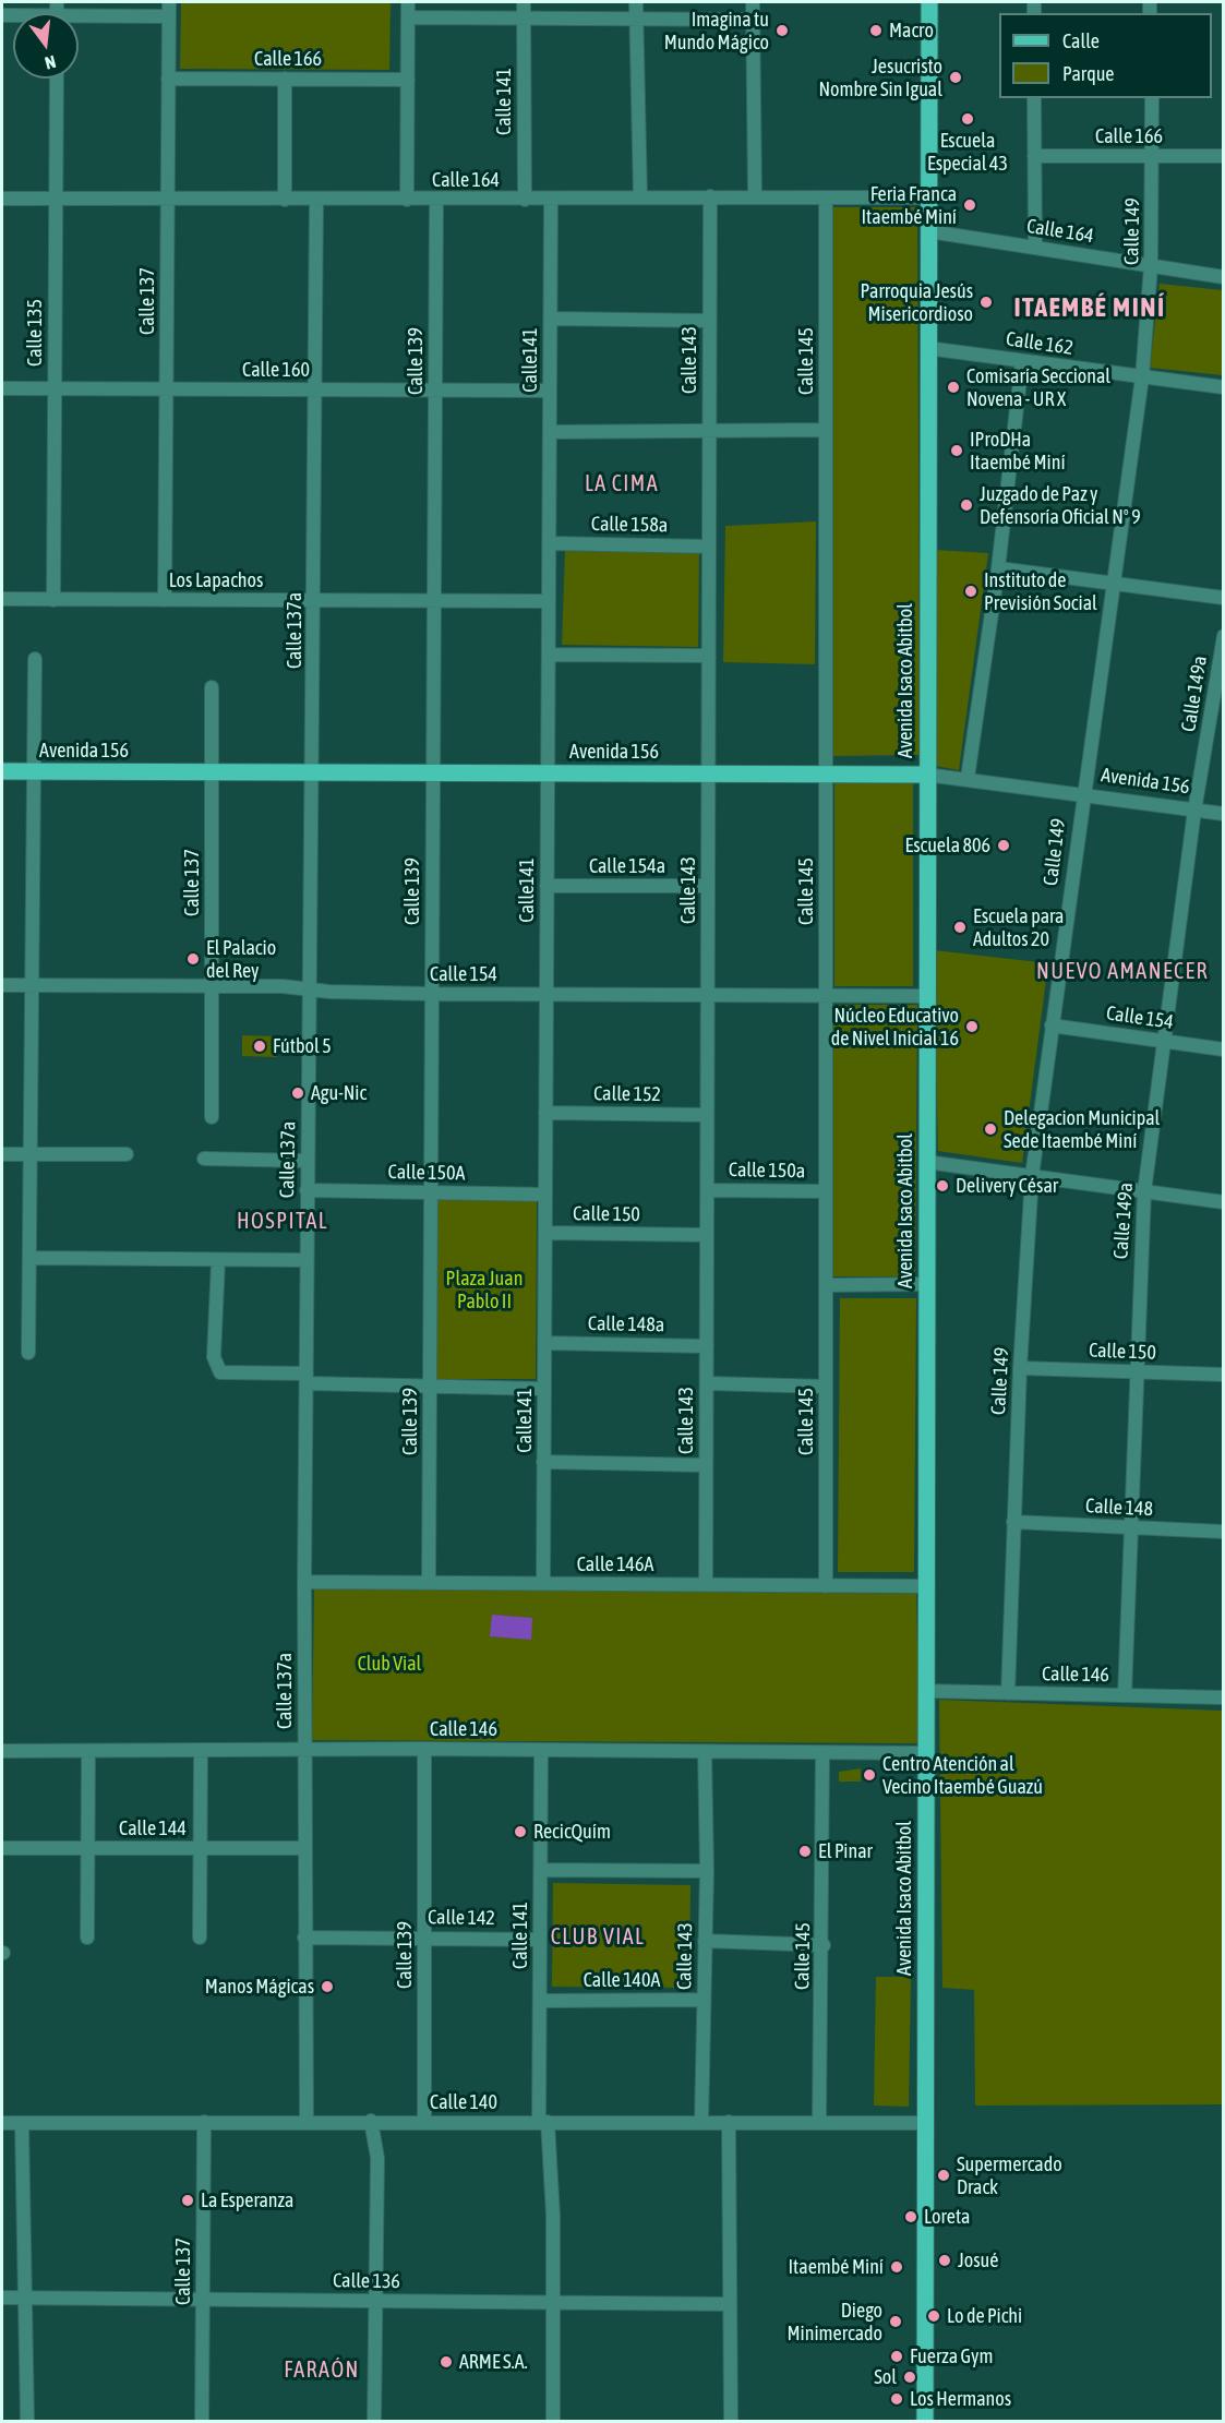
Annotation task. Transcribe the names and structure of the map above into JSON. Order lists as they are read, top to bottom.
{
  "streets": {
    "main road": ["Avenida Isaco Abitbol", "Avenida 156"],
    "street": [
      "Calle 166",
      "Calle 141",
      "Calle 164",
      "Calle 149",
      "Calle 137",
      "Calle 135",
      "Calle 162",
      "Calle141",
      "Calle 143",
      "Calle 139",
      "Calle 145",
      "Calle 160",
      "Calle 158a",
      "Los Lapachos",
      "Calle 137a",
      "Calle 149a",
      "Calle 154a",
      "Calle 154",
      "Calle 152",
      "Calle 150a",
      "Calle 150A",
      "Calle 150",
      "Calle 148a",
      "Calle 148",
      "Calle 146A",
      "Calle 146",
      "Calle 144",
      "Calle 142",
      "Calle 140A",
      "Calle 140",
      "Calle 136"
    ]
  },
  "crossings": [
    ["Calle 166", "Calle 149"],
    ["Calle 166", "Calle 137"],
    ["Calle 141", "Calle 164"],
    ["Calle 141", "Calle 146"],
    ["Calle 141", "Calle 142"],
    ["Calle 141", "Calle 140A"],
    ["Calle 141", "Calle 140"],
    ["Calle 141", "Calle 136"],
    ["Calle 164", "Calle 149"],
    ["Calle 164", "Calle 137"],
    ["Calle 164", "Calle 135"],
    ["Calle 164", "Calle141"],
    ["Calle 164", "Calle 143"],
    ["Calle 164", "Calle 139"],
    ["Calle 164", "Calle 145"],
    ["Calle 164", "Calle 137a"],
    ["Calle 164", "Avenida Isaco Abitbol"],
    ["Calle 149", "Calle 162"],
    ["Calle 149", "Avenida 156"],
    ["Calle 149", "Calle 154"],
    ["Calle 149", "Calle 150"],
    ["Calle 149", "Calle 148"],
    ["Calle 149", "Calle 146"],
    ["Calle 137", "Calle 160"],
    ["Calle 137", "Los Lapachos"],
    ["Calle 137", "Avenida 156"],
    ["Calle 137", "Calle 154"],
    ["Calle 137", "Calle 140"],
    ["Calle 137", "Calle 136"],
    ["Calle 135", "Calle 160"],
    ["Calle 135", "Los Lapachos"],
    ["Calle 162", "Avenida Isaco Abitbol"],
    ["Calle141", "Calle 160"],
    ["Calle141", "Calle 158a"],
    ["Calle141", "Los Lapachos"],
    ["Calle141", "Avenida 156"],
    ["Calle141", "Calle 154a"],
    ["Calle141", "Calle 154"],
    ["Calle141", "Calle 152"],
    ["Calle141", "Calle 150A"],
    ["Calle141", "Calle 150"],
    ["Calle141", "Calle 148a"],
    ["Calle141", "Calle 146A"],
    ["Calle 143", "Calle 158a"],
    ["Calle 143", "Avenida 156"],
    ["Calle 143", "Calle 154a"],
    ["Calle 143", "Calle 154"],
    ["Calle 143", "Calle 152"],
    ["Calle 143", "Calle 150a"],
    ["Calle 143", "Calle 150"],
    ["Calle 143", "Calle 148a"],
    ["Calle 143", "Calle 146A"],
    ["Calle 143", "Calle 146"],
    ["Calle 143", "Calle 140A"],
    ["Calle 143", "Calle 140"],
    ["Calle 139", "Calle 160"],
    ["Calle 139", "Los Lapachos"],
    ["Calle 139", "Avenida 156"],
    ["Calle 139", "Calle 154"],
    ["Calle 139", "Calle 150A"],
    ["Calle 139", "Calle 146A"],
    ["Calle 139", "Calle 146"],
    ["Calle 139", "Calle 142"],
    ["Calle 139", "Calle 140"],
    ["Calle 145", "Avenida 156"],
    ["Calle 145", "Calle 154"],
    ["Calle 145", "Calle 150a"],
    ["Calle 145", "Calle 146A"],
    ["Calle 145", "Calle 146"],
    ["Calle 145", "Calle 140"],
    ["Calle 160", "Calle 137a"],
    ["Los Lapachos", "Calle 137a"],
    ["Calle 137a", "Avenida 156"],
    ["Calle 137a", "Calle 154"],
    ["Calle 137a", "Calle 150A"],
    ["Calle 137a", "Calle 146A"],
    ["Calle 137a", "Calle 146"],
    ["Calle 137a", "Calle 144"],
    ["Calle 137a", "Calle 142"],
    ["Calle 137a", "Calle 140"],
    ["Avenida Isaco Abitbol", "Avenida 156"],
    ["Avenida Isaco Abitbol", "Calle 154"],
    ["Avenida Isaco Abitbol", "Calle 146A"],
    ["Avenida Isaco Abitbol", "Calle 146"],
    ["Avenida Isaco Abitbol", "Calle 140"],
    ["Calle 149a", "Avenida 156"],
    ["Calle 149a", "Calle 154"],
    ["Calle 149a", "Calle 150"],
    ["Calle 149a", "Calle 148"],
    ["Calle 149a", "Calle 146"]
  ],
  "districts": [
    "ITAEMBÉ MINÍ",
    "LA CIMA",
    "NUEVO AMANECER",
    "HOSPITAL",
    "CLUB VIAL",
    "FARAÓN"
  ],
  "parks": ["Plaza Juan Pablo II", "Club Vial"],
  "places": [
    "Imagina tu Mundo Mágico",
    "Macro",
    "Jesucristo Nombre Sin Igual",
    "Escuela Especial 43",
    "Feria Franca Itaembé Miní",
    "Parroquia Jesús Misericordioso",
    "Comisaría Seccional Novena - UR X",
    "IProDHa Itaembé Miní",
    "Juzgado de Paz y Defensoría Oficial Nº 9",
    "Instituto de Previsión Social",
    "Escuela 806",
    "Escuela para Adultos 20",
    "El Palacio del Rey",
    "Núcleo Educativo de Nivel Inicial 16",
    "Fútbol 5",
    "Agu-Nic",
    "Delegacion Municipal Sede Itaembé Miní",
    "Delivery César",
    "Centro Atención al Vecino Itaembé Guazú",
    "RecicQuím",
    "El Pinar",
    "Manos Mágicas",
    "Supermercado Drack",
    "La Esperanza",
    "Loreta",
    "Josué",
    "Itaembé Miní",
    "Lo de Pichi",
    "Diego Minimercado",
    "Fuerza Gym",
    "ARME S.A.",
    "Sol",
    "Los Hermanos"
  ],
  "legend": ["Calle", "Parque"],
  "north": "bottom"
}
